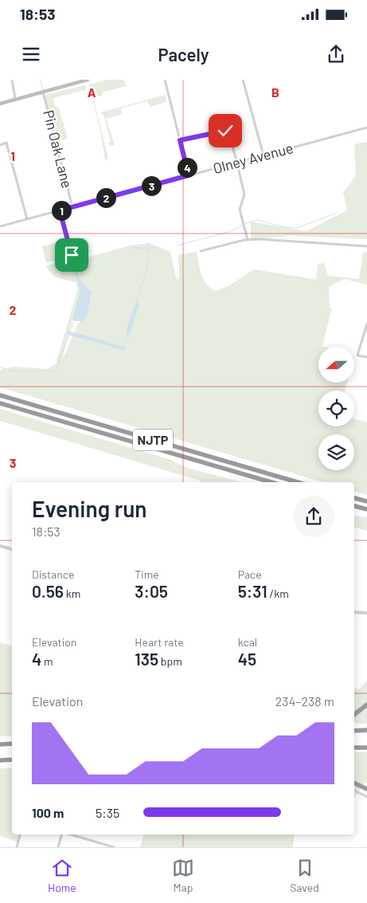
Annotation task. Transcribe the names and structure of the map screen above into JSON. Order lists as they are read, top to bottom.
{
  "streets": {
    "highway": ["NJTP"],
    "street": ["Pin Oak Lane", "Olney Avenue"]
  },
  "crossings": [
    ["Pin Oak Lane", "Olney Avenue"]
  ],
  "north": "left",
  "page": {
    "status": "18:53",
    "header": "Pacely",
    "pins": [
      "4",
      "3",
      "2",
      "1"
    ],
    "heading": ["Evening run", "18:53"],
    "stats": [
      ["Distance", "0.56 km"],
      ["Time", "3:05"],
      ["Pace", "5:31 /km"],
      ["Elevation", "4 m"],
      ["Heart rate", "135 bpm"],
      ["kcal", "45"]
    ],
    "chart": ["Elevation", "234–238 m"],
    "list": [
      {
        "name": "100 m",
        "note": "5:35"
      }
    ],
    "tabs": ["Home", "Map", "Saved"]
  },
  "grid": {
    "columns": ["A", "B"],
    "rows": ["1", "2", "3"]
  }
}
